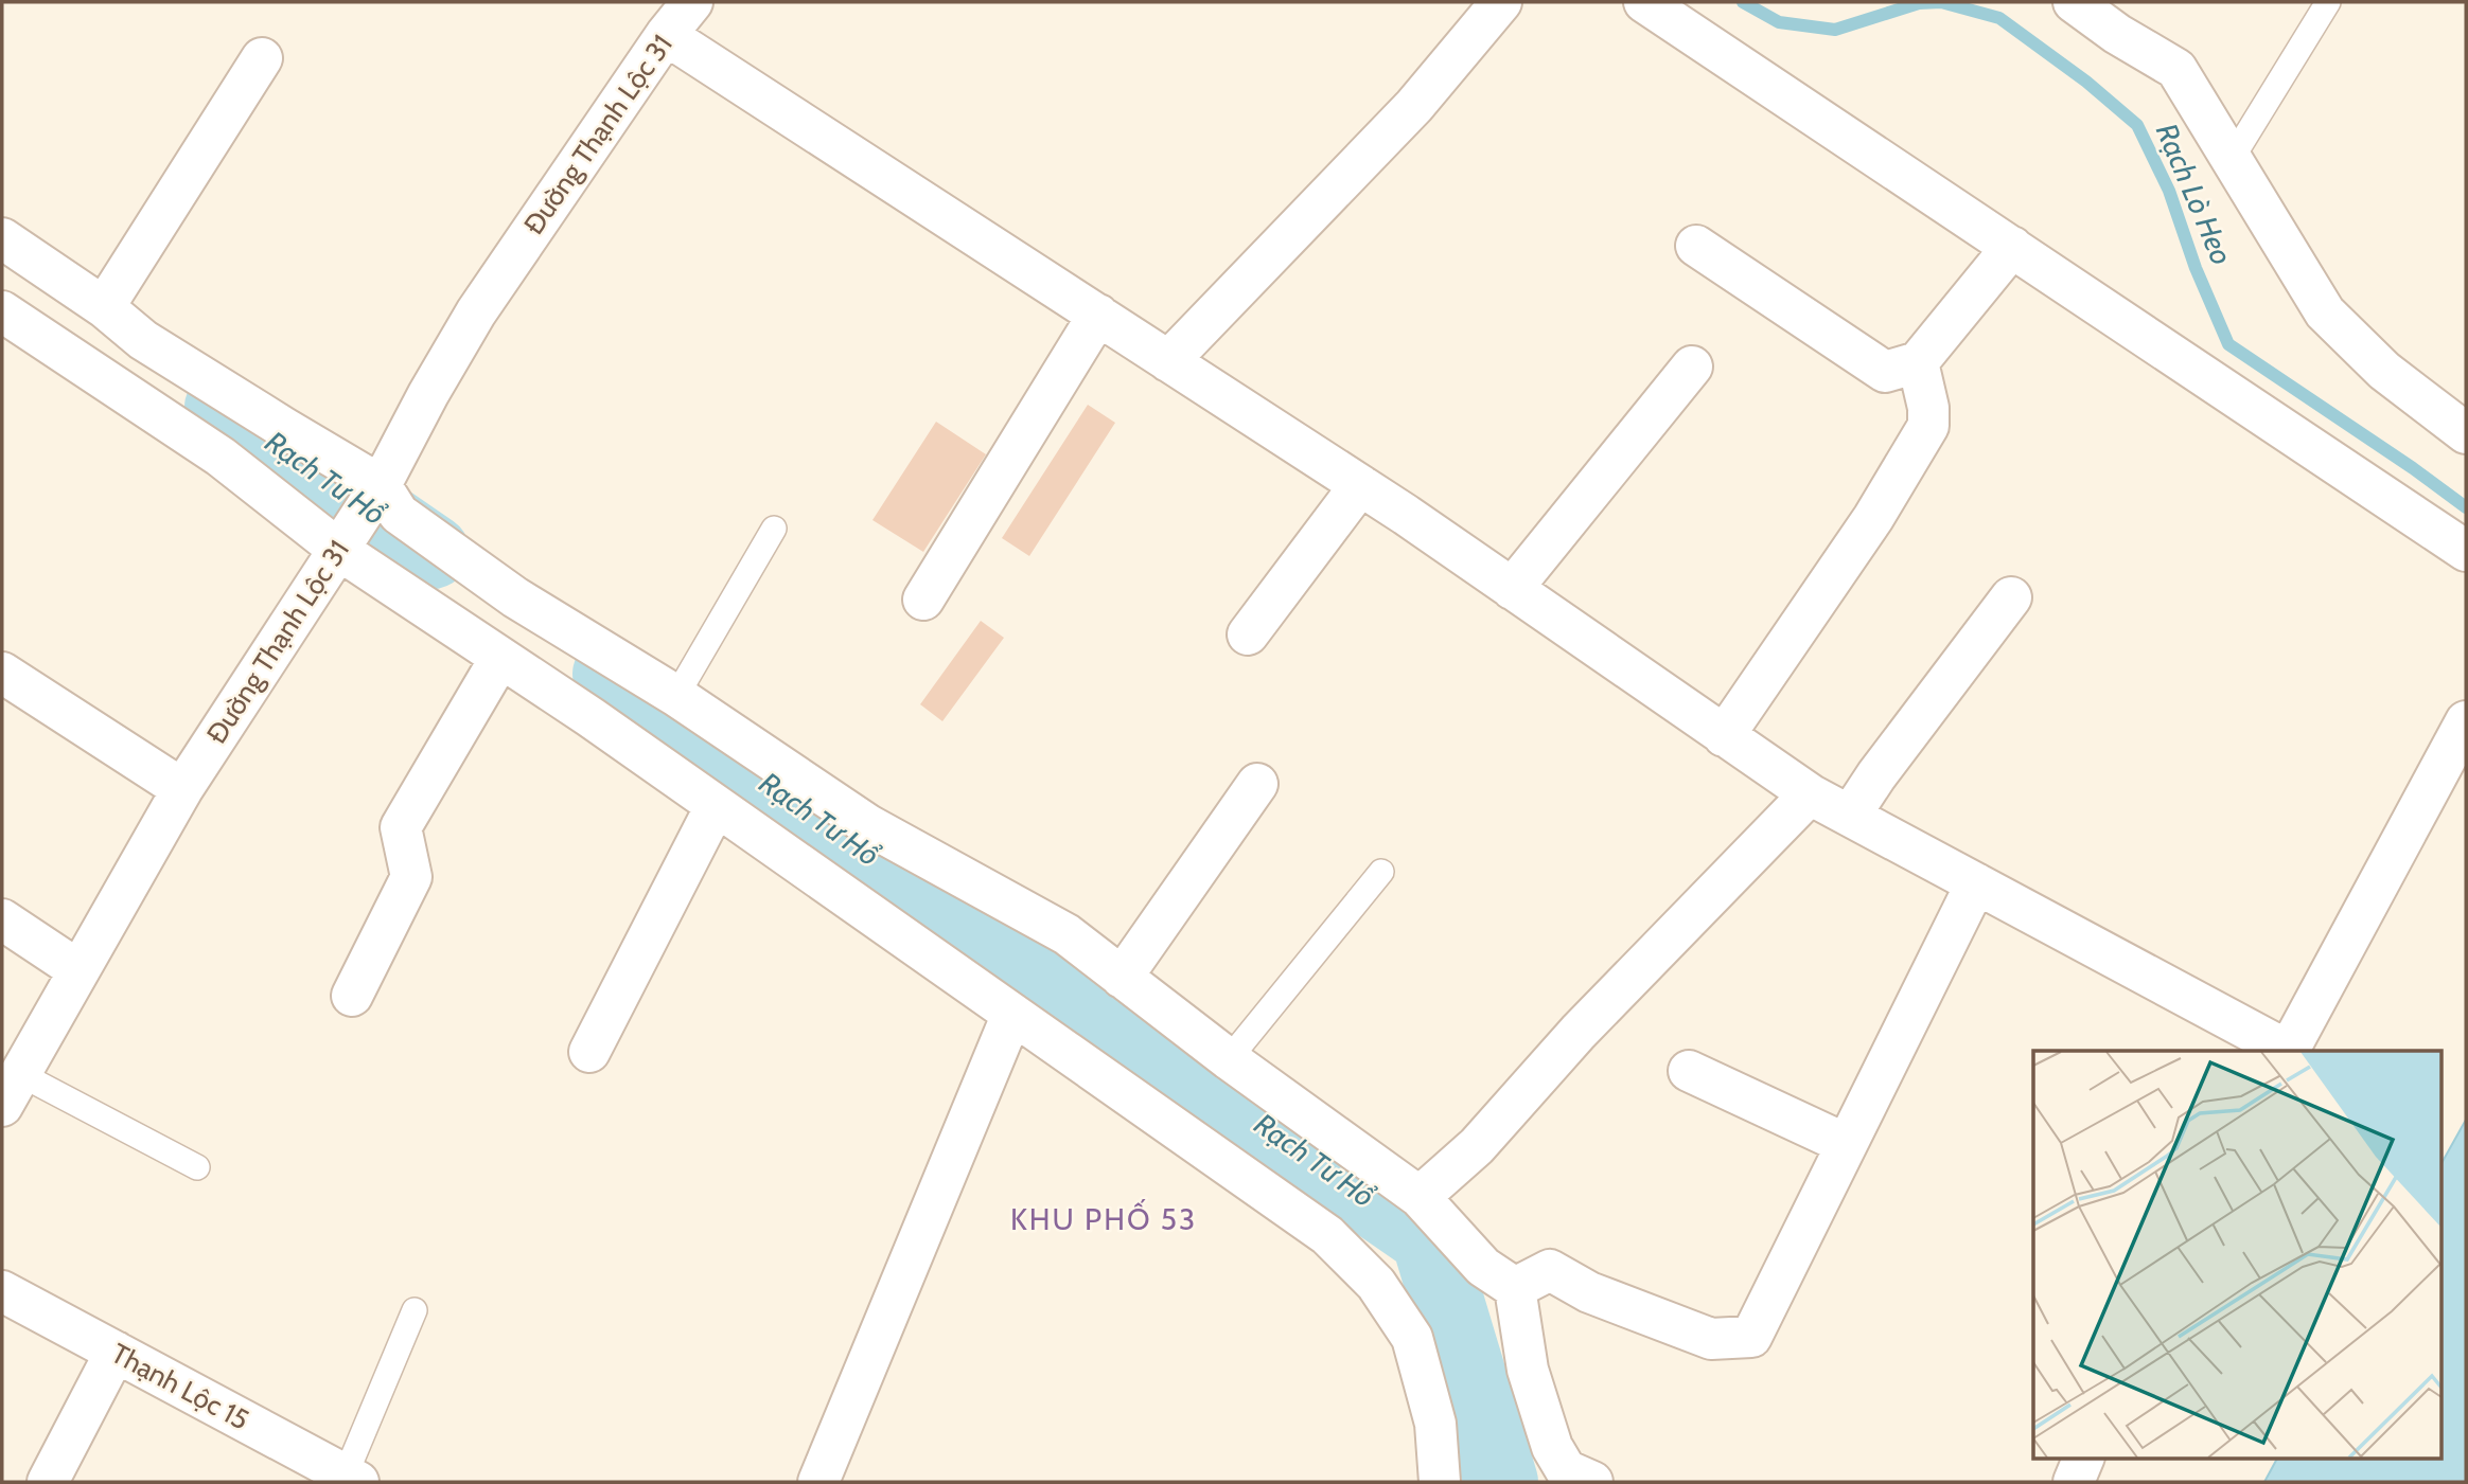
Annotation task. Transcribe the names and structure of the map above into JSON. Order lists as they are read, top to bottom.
{
  "streets": {
    "street": ["Đường Thạnh Lộc 31", "Thạnh Lộc 15"]
  },
  "districts": ["KHU PHỐ 53"],
  "water": ["Rạch Lò Heo", "Rạch Tư Hổ"]
}
